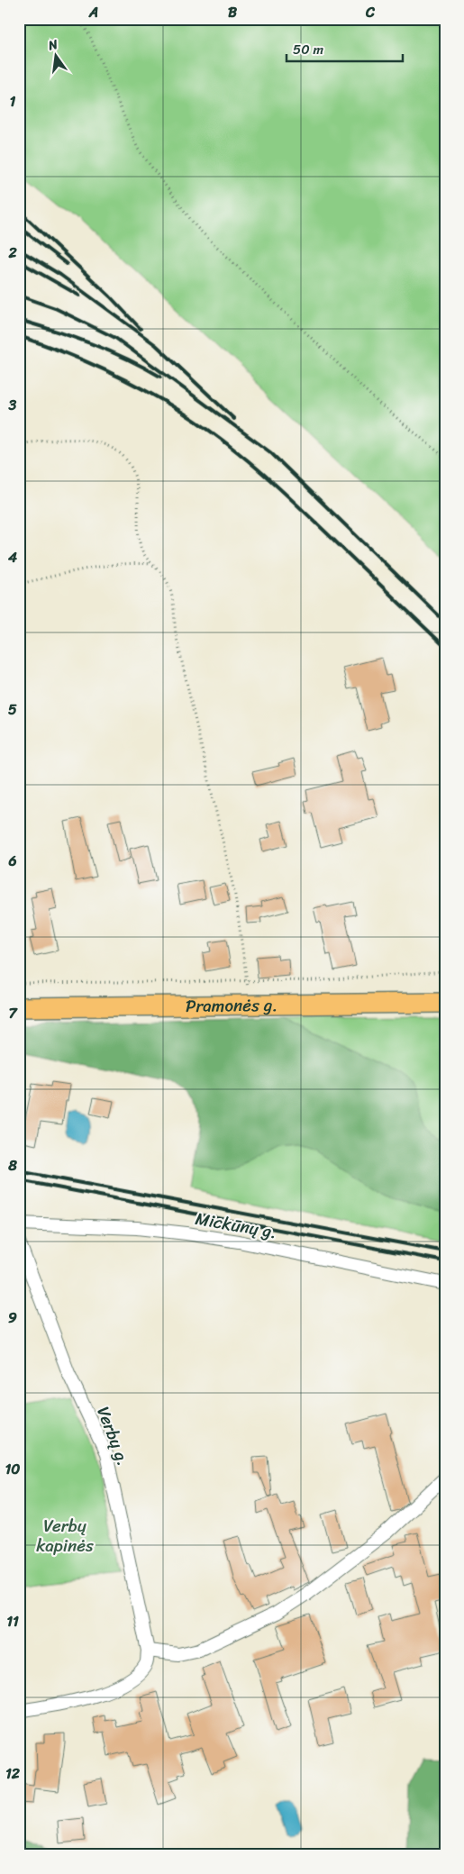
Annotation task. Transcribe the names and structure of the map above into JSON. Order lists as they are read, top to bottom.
{
  "streets": {
    "main road": ["Pramonės g."],
    "street": ["Mickūnų g.", "Verbų g."]
  },
  "parks": ["Verbų kapinės"],
  "scale_bar": "50 m",
  "north": "top",
  "grid": {
    "columns": ["A", "B", "C"],
    "rows": [
      "1",
      "2",
      "3",
      "4",
      "5",
      "6",
      "7",
      "8",
      "9",
      "10",
      "11",
      "12"
    ]
  }
}
